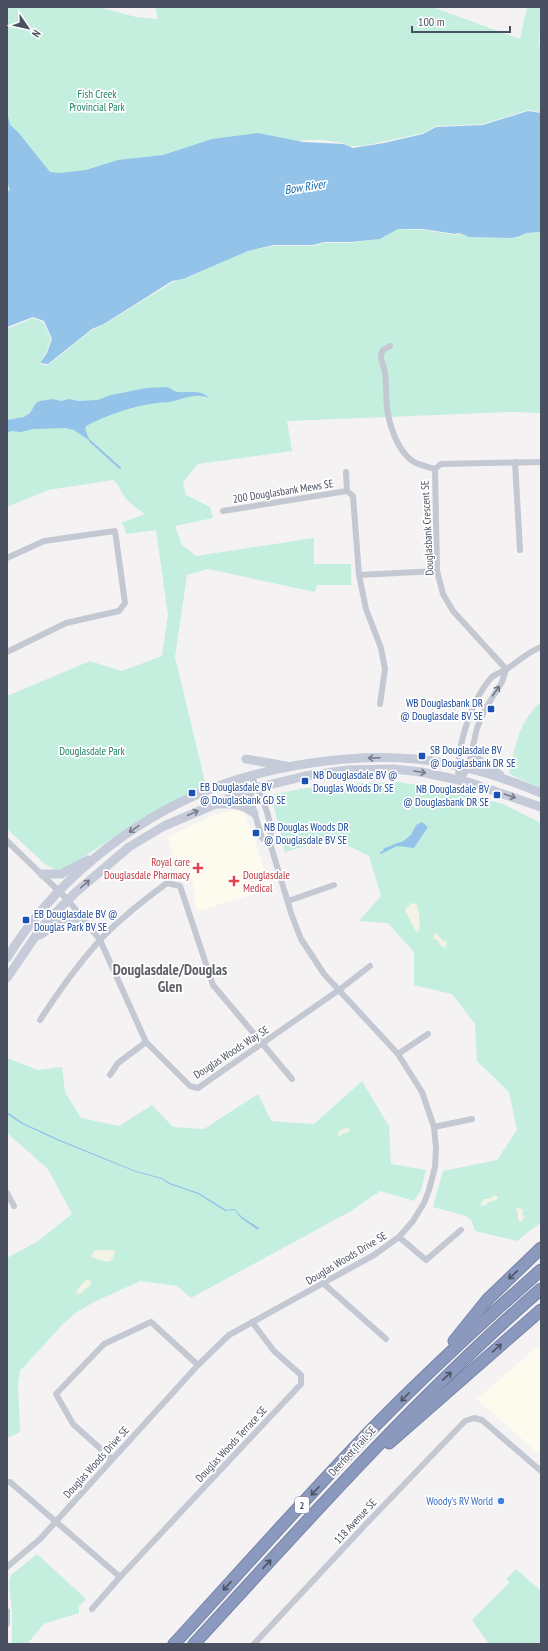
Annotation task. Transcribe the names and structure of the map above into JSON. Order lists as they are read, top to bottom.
{
  "streets": {
    "highway": ["Deerfoot Trail SE", "2"],
    "street": [
      "200 Douglasbank Mews SE",
      "Douglasbank Crescent SE",
      "Douglas Woods Way SE",
      "Douglas Woods Drive SE",
      "Douglas Woods Terrace SE",
      "118 Avenue SE"
    ]
  },
  "crossings": [
    ["Douglas Woods Way SE", "Douglas Woods Drive SE"],
    ["Douglas Woods Drive SE", "Douglas Woods Terrace SE"]
  ],
  "districts": ["Douglasdale/Douglas Glen"],
  "water": ["Bow River"],
  "parks": ["Fish Creek Provincial Park", "Douglasdale Park"],
  "places": {
    "transit": [
      "WB Douglasbank DR @ Douglasdale BV SE",
      "SB Douglasdale BV @ Douglasbank DR SE",
      "NB Douglasdale BV @ Douglas Woods Dr SE",
      "EB Douglasdale BV @ Douglasbank GD SE",
      "NB Douglasdale BV @ Douglasbank DR SE",
      "NB Douglas Woods DR @ Douglasdale BV SE",
      "EB Douglasdale BV @ Douglas Park BV SE"
    ],
    "health": ["Royal care Douglasdale Pharmacy", "Douglasdale Medical"],
    "other": ["Woody's RV World"]
  },
  "scale_bar": "100 m",
  "north": "bottom right"
}
